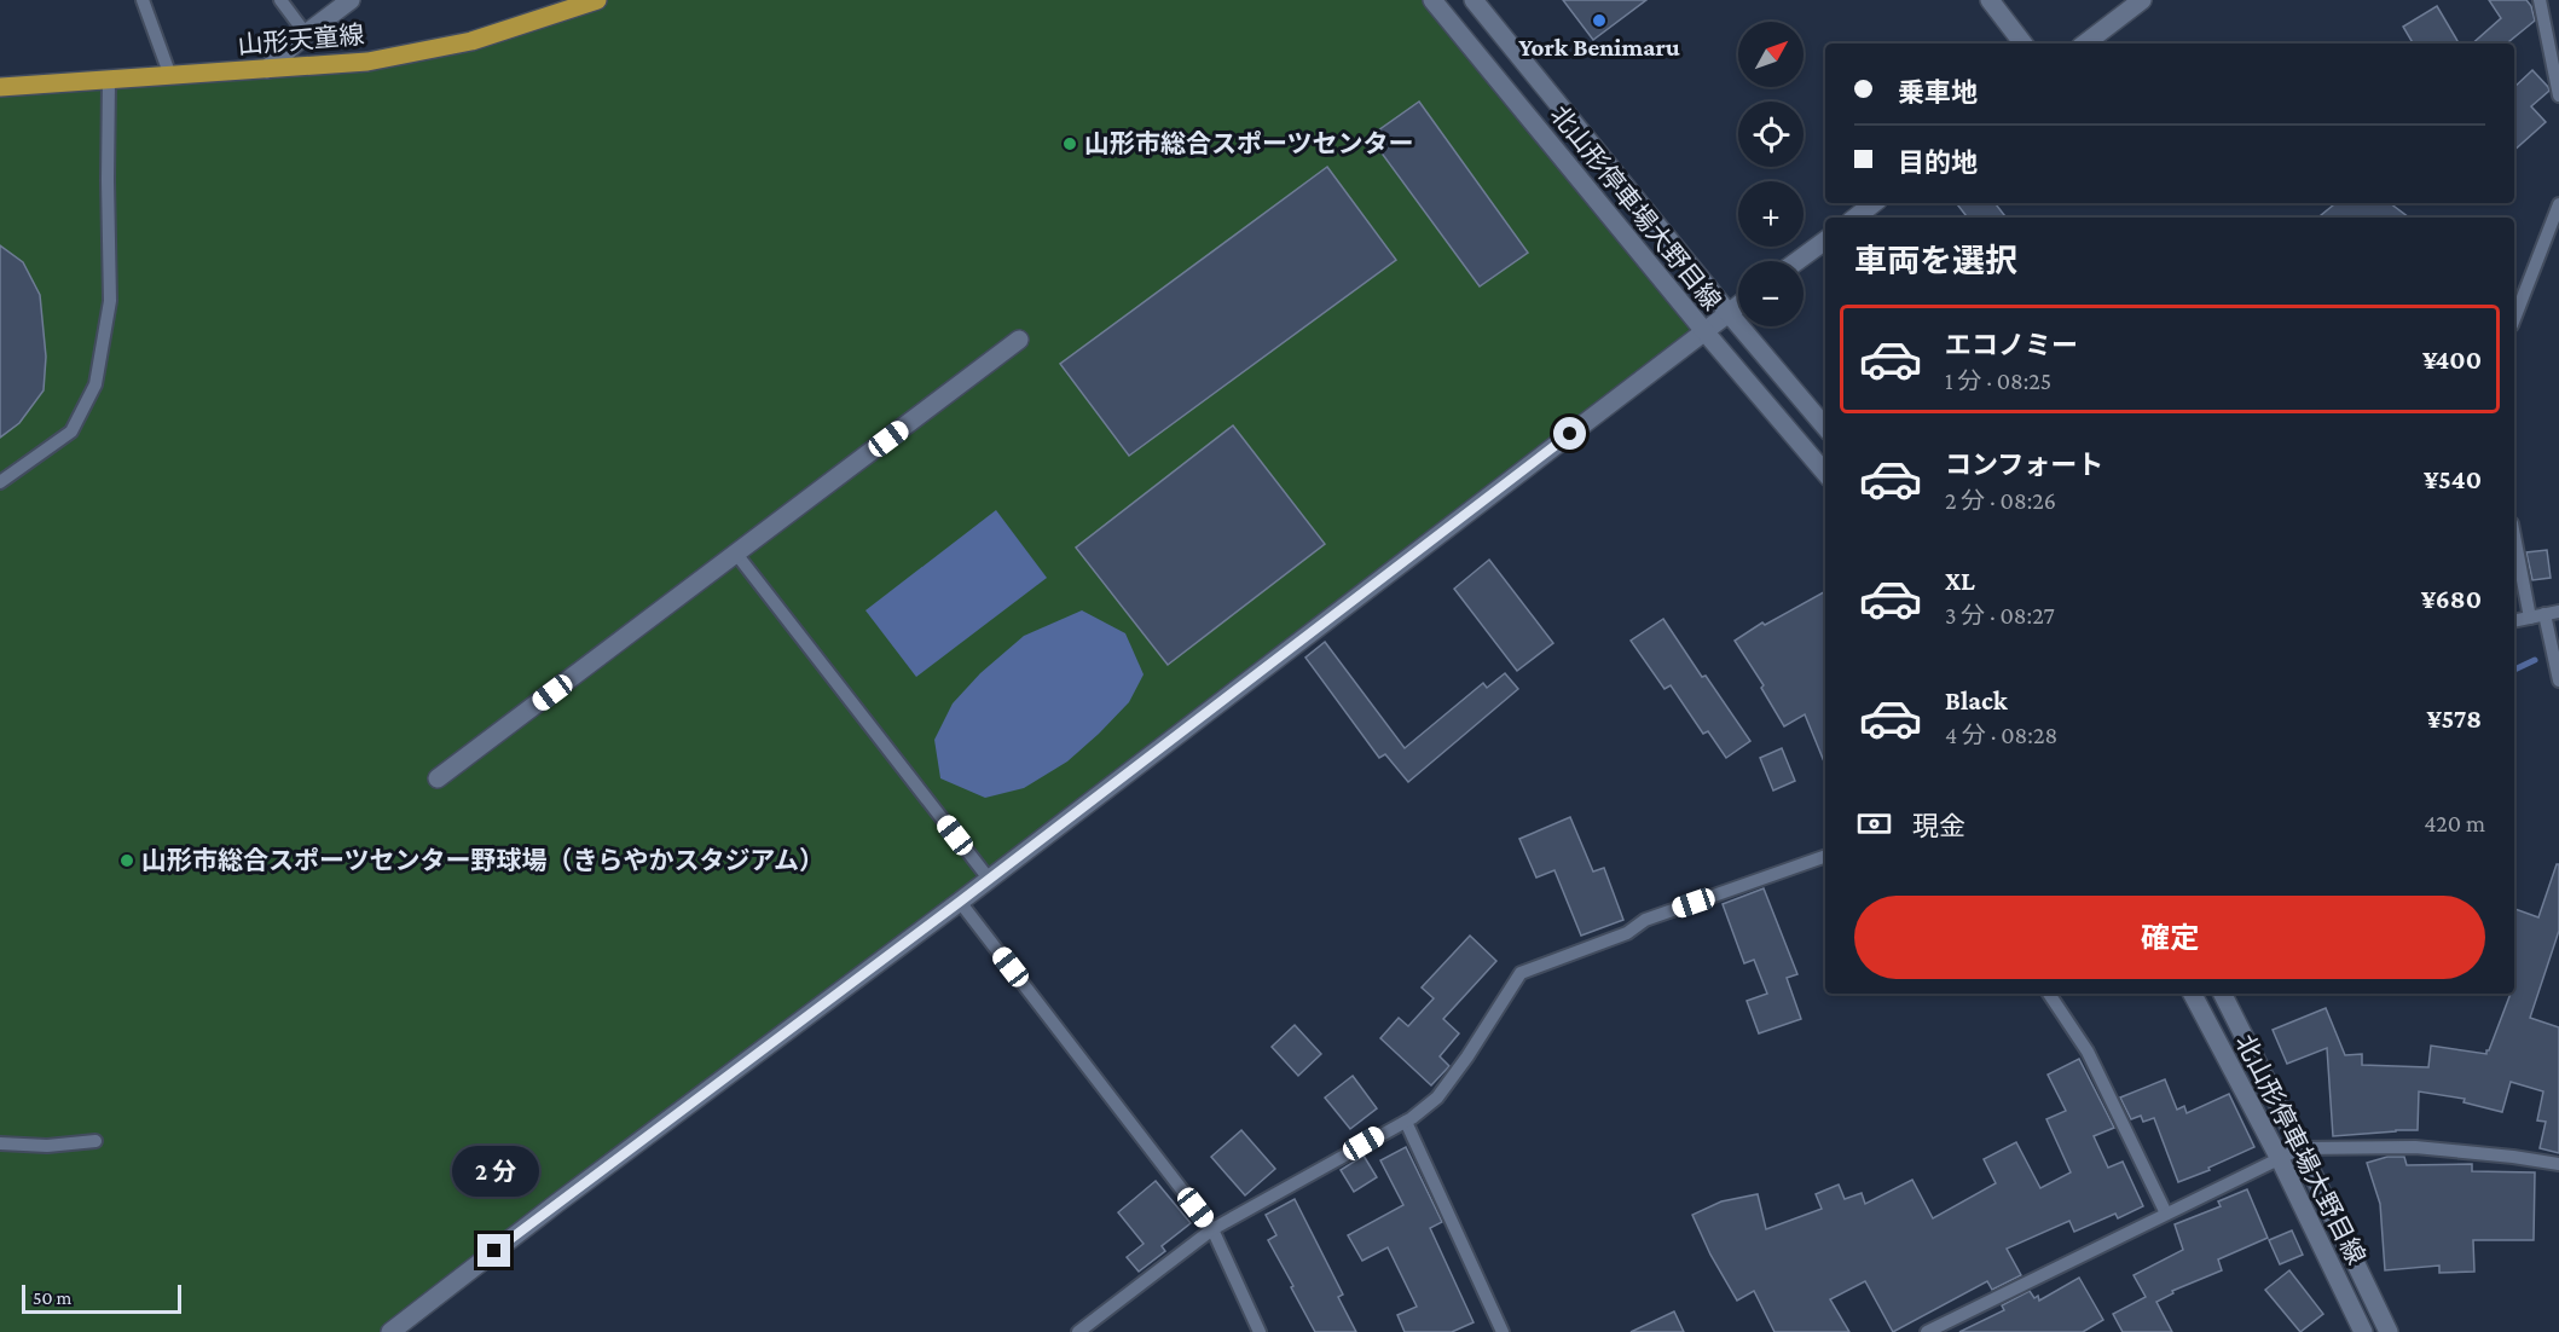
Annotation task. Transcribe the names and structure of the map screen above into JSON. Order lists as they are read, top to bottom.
{
  "streets": {
    "main road": ["山形天童線"],
    "street": ["北山形停車場大野目線"]
  },
  "places": ["York Benimaru", "山形市総合スポーツセンター", "山形市総合スポーツセンター野球場（きらやかスタジアム）"],
  "scale_bar": "50 m",
  "north": "top right",
  "page": {
    "map_buttons": ["+", "−"],
    "banner": ["乗車地", "目的地"],
    "heading": "車両を選択",
    "list": [
      {
        "name": "エコノミー",
        "note": "1 分 · 08:25",
        "value": "¥400"
      },
      {
        "name": "コンフォート",
        "note": "2 分 · 08:26",
        "value": "¥540"
      },
      {
        "name": "XL",
        "note": "3 分 · 08:27",
        "value": "¥680"
      },
      {
        "name": "Black",
        "note": "4 分 · 08:28",
        "value": "¥578"
      }
    ],
    "pay": ["現金", "420 m"],
    "buttons": "確定",
    "bubble": "2 分",
    "scale": "50 m"
  }
}
